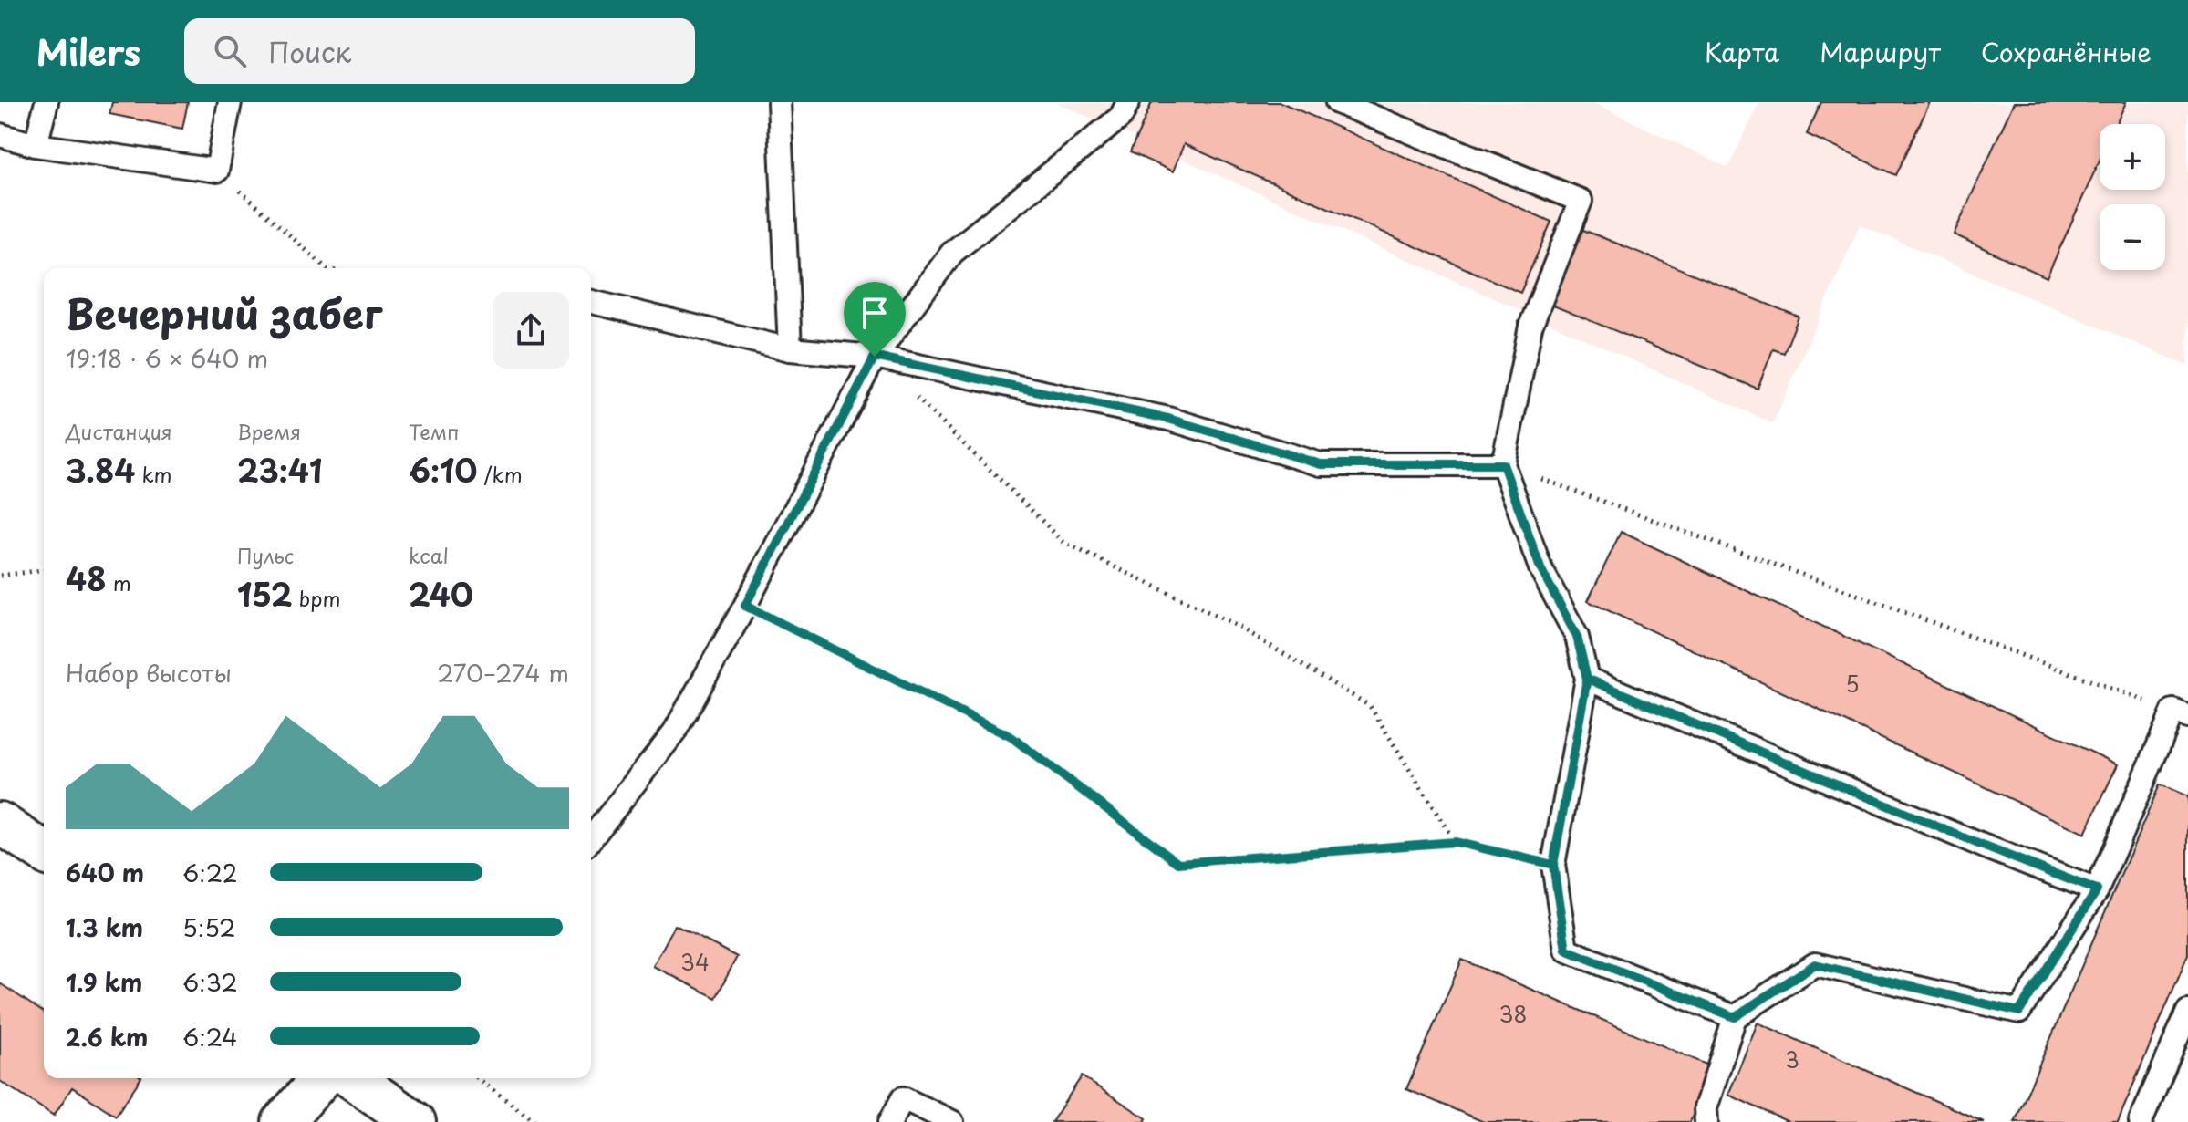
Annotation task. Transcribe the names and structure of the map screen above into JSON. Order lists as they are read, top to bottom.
{
  "house_numbers": [
    "5",
    "34",
    "38",
    "3"
  ],
  "page": {
    "header": "Milers",
    "search": "Поиск",
    "nav": ["Карта", "Маршрут", "Сохранённые"],
    "map_buttons": ["+", "−"],
    "heading": ["Вечерний забег", "19:18 · 6 × 640 m"],
    "stats": [
      ["Дистанция", "3.84 km"],
      ["Время", "23:41"],
      ["Темп", "6:10 /km"],
      ["48 m"],
      ["Пульс", "152 bpm"],
      ["kcal", "240"]
    ],
    "chart": ["Набор высоты", "270–274 m"],
    "list": [
      {
        "name": "640 m",
        "note": "6:22"
      },
      {
        "name": "1.3 km",
        "note": "5:52"
      },
      {
        "name": "1.9 km",
        "note": "6:32"
      },
      {
        "name": "2.6 km",
        "note": "6:24"
      }
    ]
  }
}
